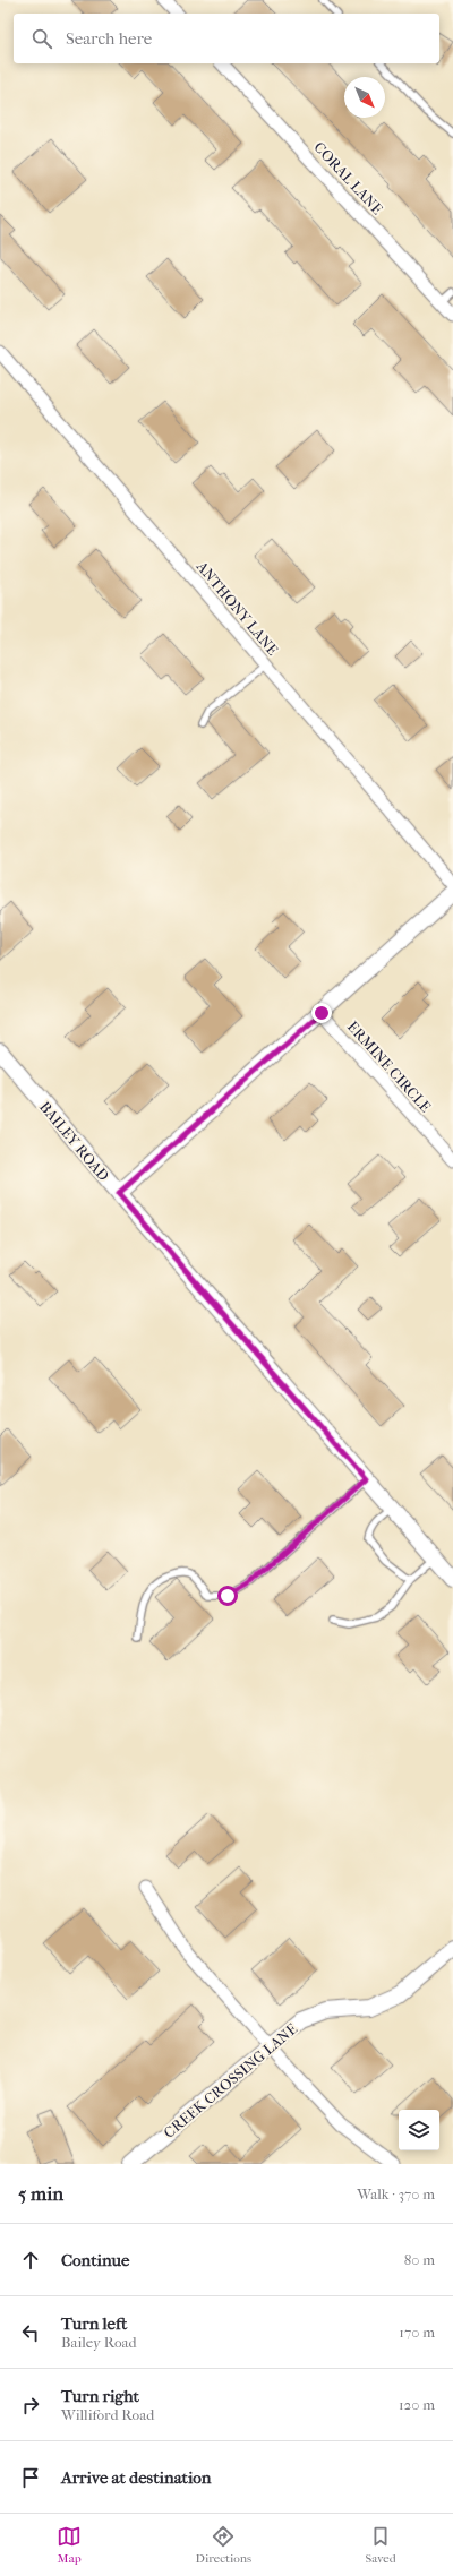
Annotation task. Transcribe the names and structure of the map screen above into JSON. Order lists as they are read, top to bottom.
{
  "streets": {
    "street": [
      "CORAL LANE",
      "ANTHONY LANE",
      "ERMINE CIRCLE",
      "BAILEY ROAD",
      "CREEK CROSSING LANE"
    ]
  },
  "north": "bottom right",
  "page": {
    "search": "Search here",
    "heading": ["5 min", "Walk · 370 m"],
    "list": [
      ["Continue", "80 m"],
      ["Turn left", "Bailey Road", "170 m"],
      ["Turn right", "Williford Road", "120 m"],
      "Arrive at destination"
    ],
    "nav": ["Map", "Directions", "Saved"]
  }
}
